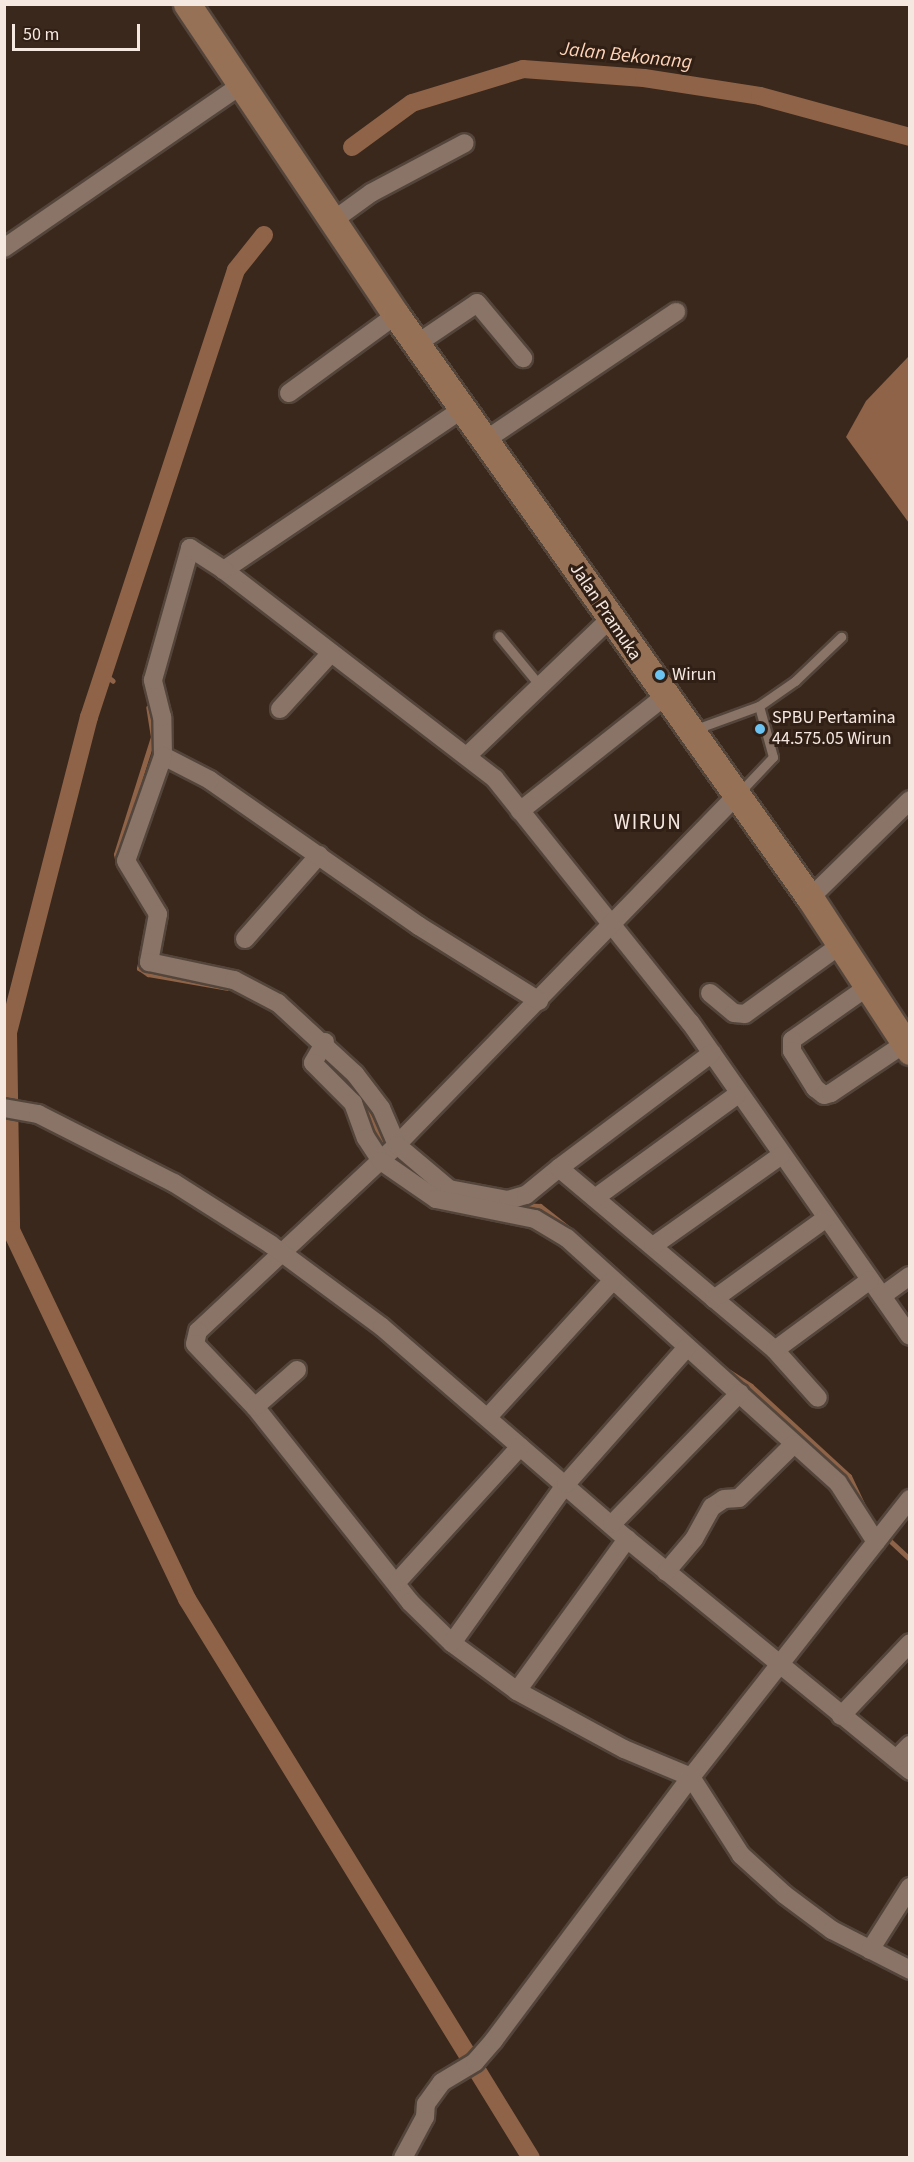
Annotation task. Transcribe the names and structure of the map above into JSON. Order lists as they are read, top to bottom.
{
  "streets": {
    "main road": ["Jalan Pramuka"]
  },
  "districts": ["WIRUN"],
  "water": ["Jalan Bekonang"],
  "places": ["Wirun", "SPBU Pertamina 44.575.05 Wirun"],
  "scale_bar": "50 m"
}
